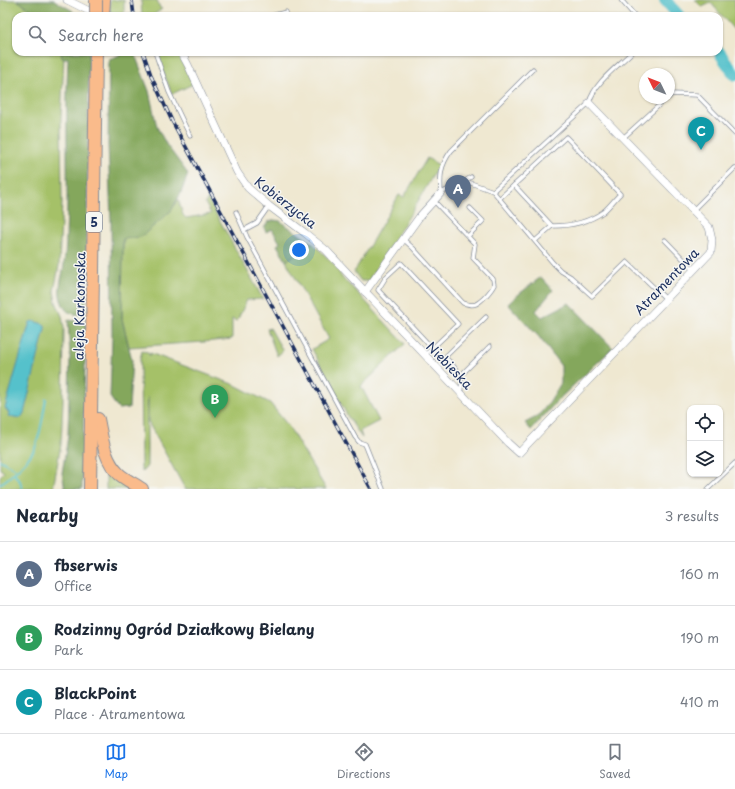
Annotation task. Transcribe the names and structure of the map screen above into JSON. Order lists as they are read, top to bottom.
{
  "streets": {
    "main road": ["5", "aleja Karkonoska"],
    "street": ["Kobierzycka", "Atramentowa", "Niebieska"]
  },
  "crossings": [
    ["Kobierzycka", "Niebieska"],
    ["Atramentowa", "Niebieska"]
  ],
  "north": "top left",
  "page": {
    "search": "Search here",
    "pins": ["C", "A", "B"],
    "heading": ["Nearby", "3 results"],
    "list": [
      {
        "mark": "A",
        "name": "fbserwis",
        "note": "Office",
        "value": "160 m"
      },
      {
        "mark": "B",
        "name": "Rodzinny Ogród Działkowy Bielany",
        "note": "Park",
        "value": "190 m"
      },
      {
        "mark": "C",
        "name": "BlackPoint",
        "note": "Place · Atramentowa",
        "value": "410 m"
      }
    ],
    "nav": ["Map", "Directions", "Saved"]
  }
}
